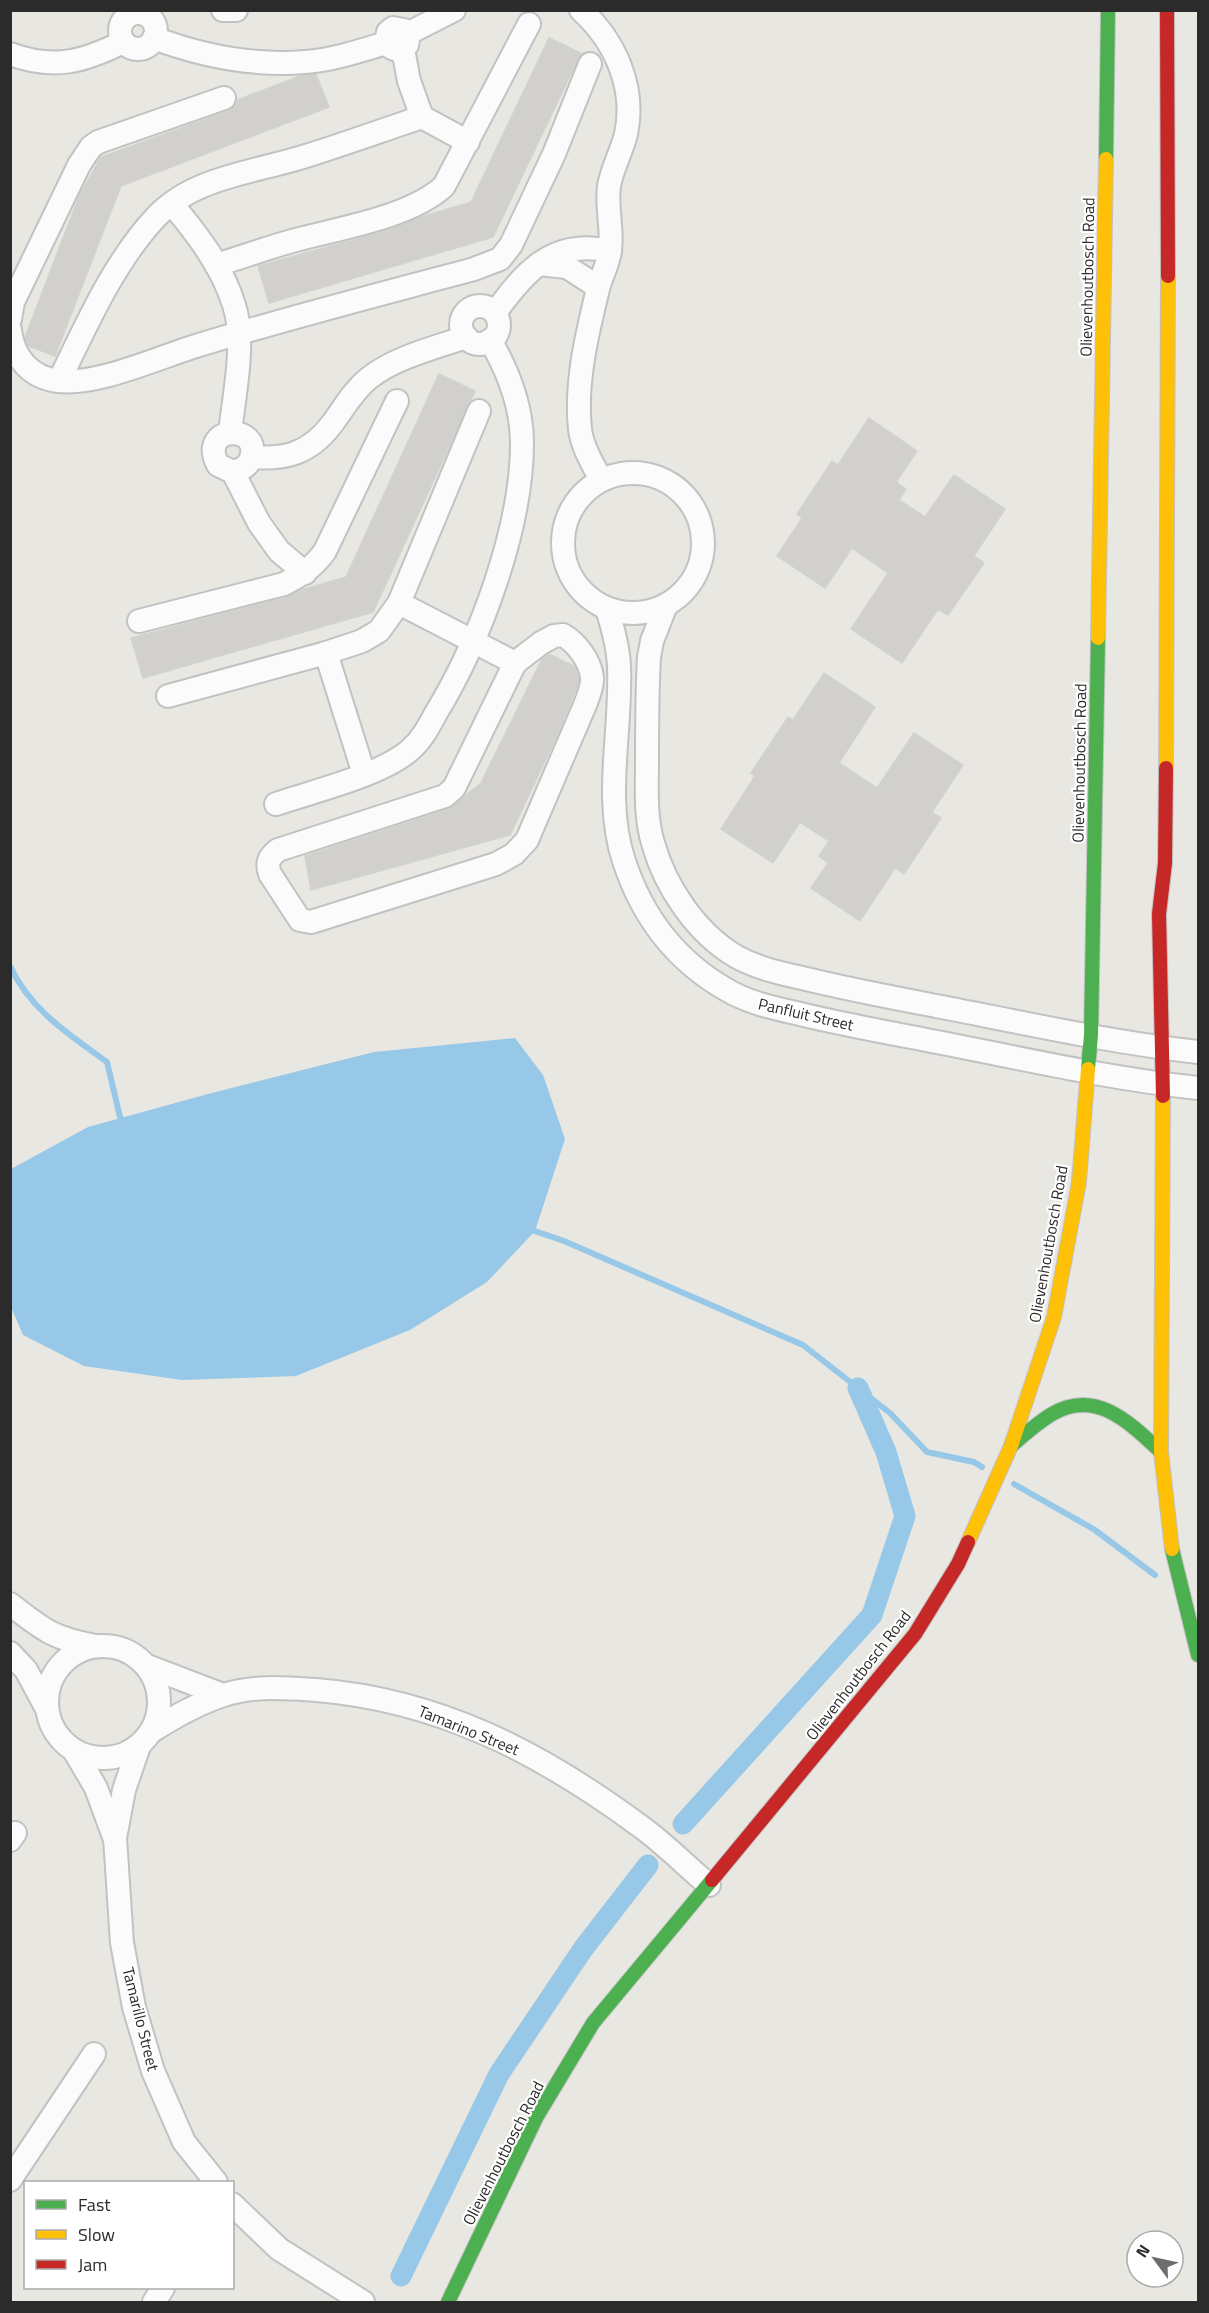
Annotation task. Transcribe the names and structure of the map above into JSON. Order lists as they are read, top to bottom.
{
  "streets": {
    "main road": ["Olievenhoutbosch Road"],
    "street": ["Panfluit Street", "Tamarino Street", "Tamarillo Street"]
  },
  "crossings": [
    ["Olievenhoutbosch Road", "Panfluit Street"],
    ["Olievenhoutbosch Road", "Tamarino Street"],
    ["Tamarino Street", "Tamarillo Street"]
  ],
  "legend": ["Fast", "Slow", "Jam"],
  "north": "top left"
}
